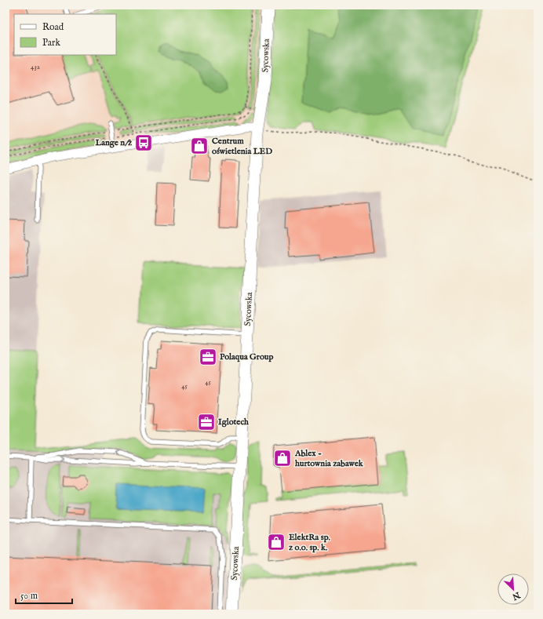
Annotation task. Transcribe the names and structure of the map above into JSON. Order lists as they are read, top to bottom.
{
  "streets": {
    "street": ["Sycowska"]
  },
  "places": {
    "bus stop": ["Lange n/ż"],
    "shop": ["Centrum oświetlenia LED", "Ablex - hurtownia zabawek", "ElektRa sp. z o.o. sp. k."],
    "office": ["Polaqua Group", "Iglotech"]
  },
  "house_numbers": ["432", "45", "45"],
  "legend": ["Road", "Park"],
  "scale_bar": "50 m",
  "north": "bottom right"
}
